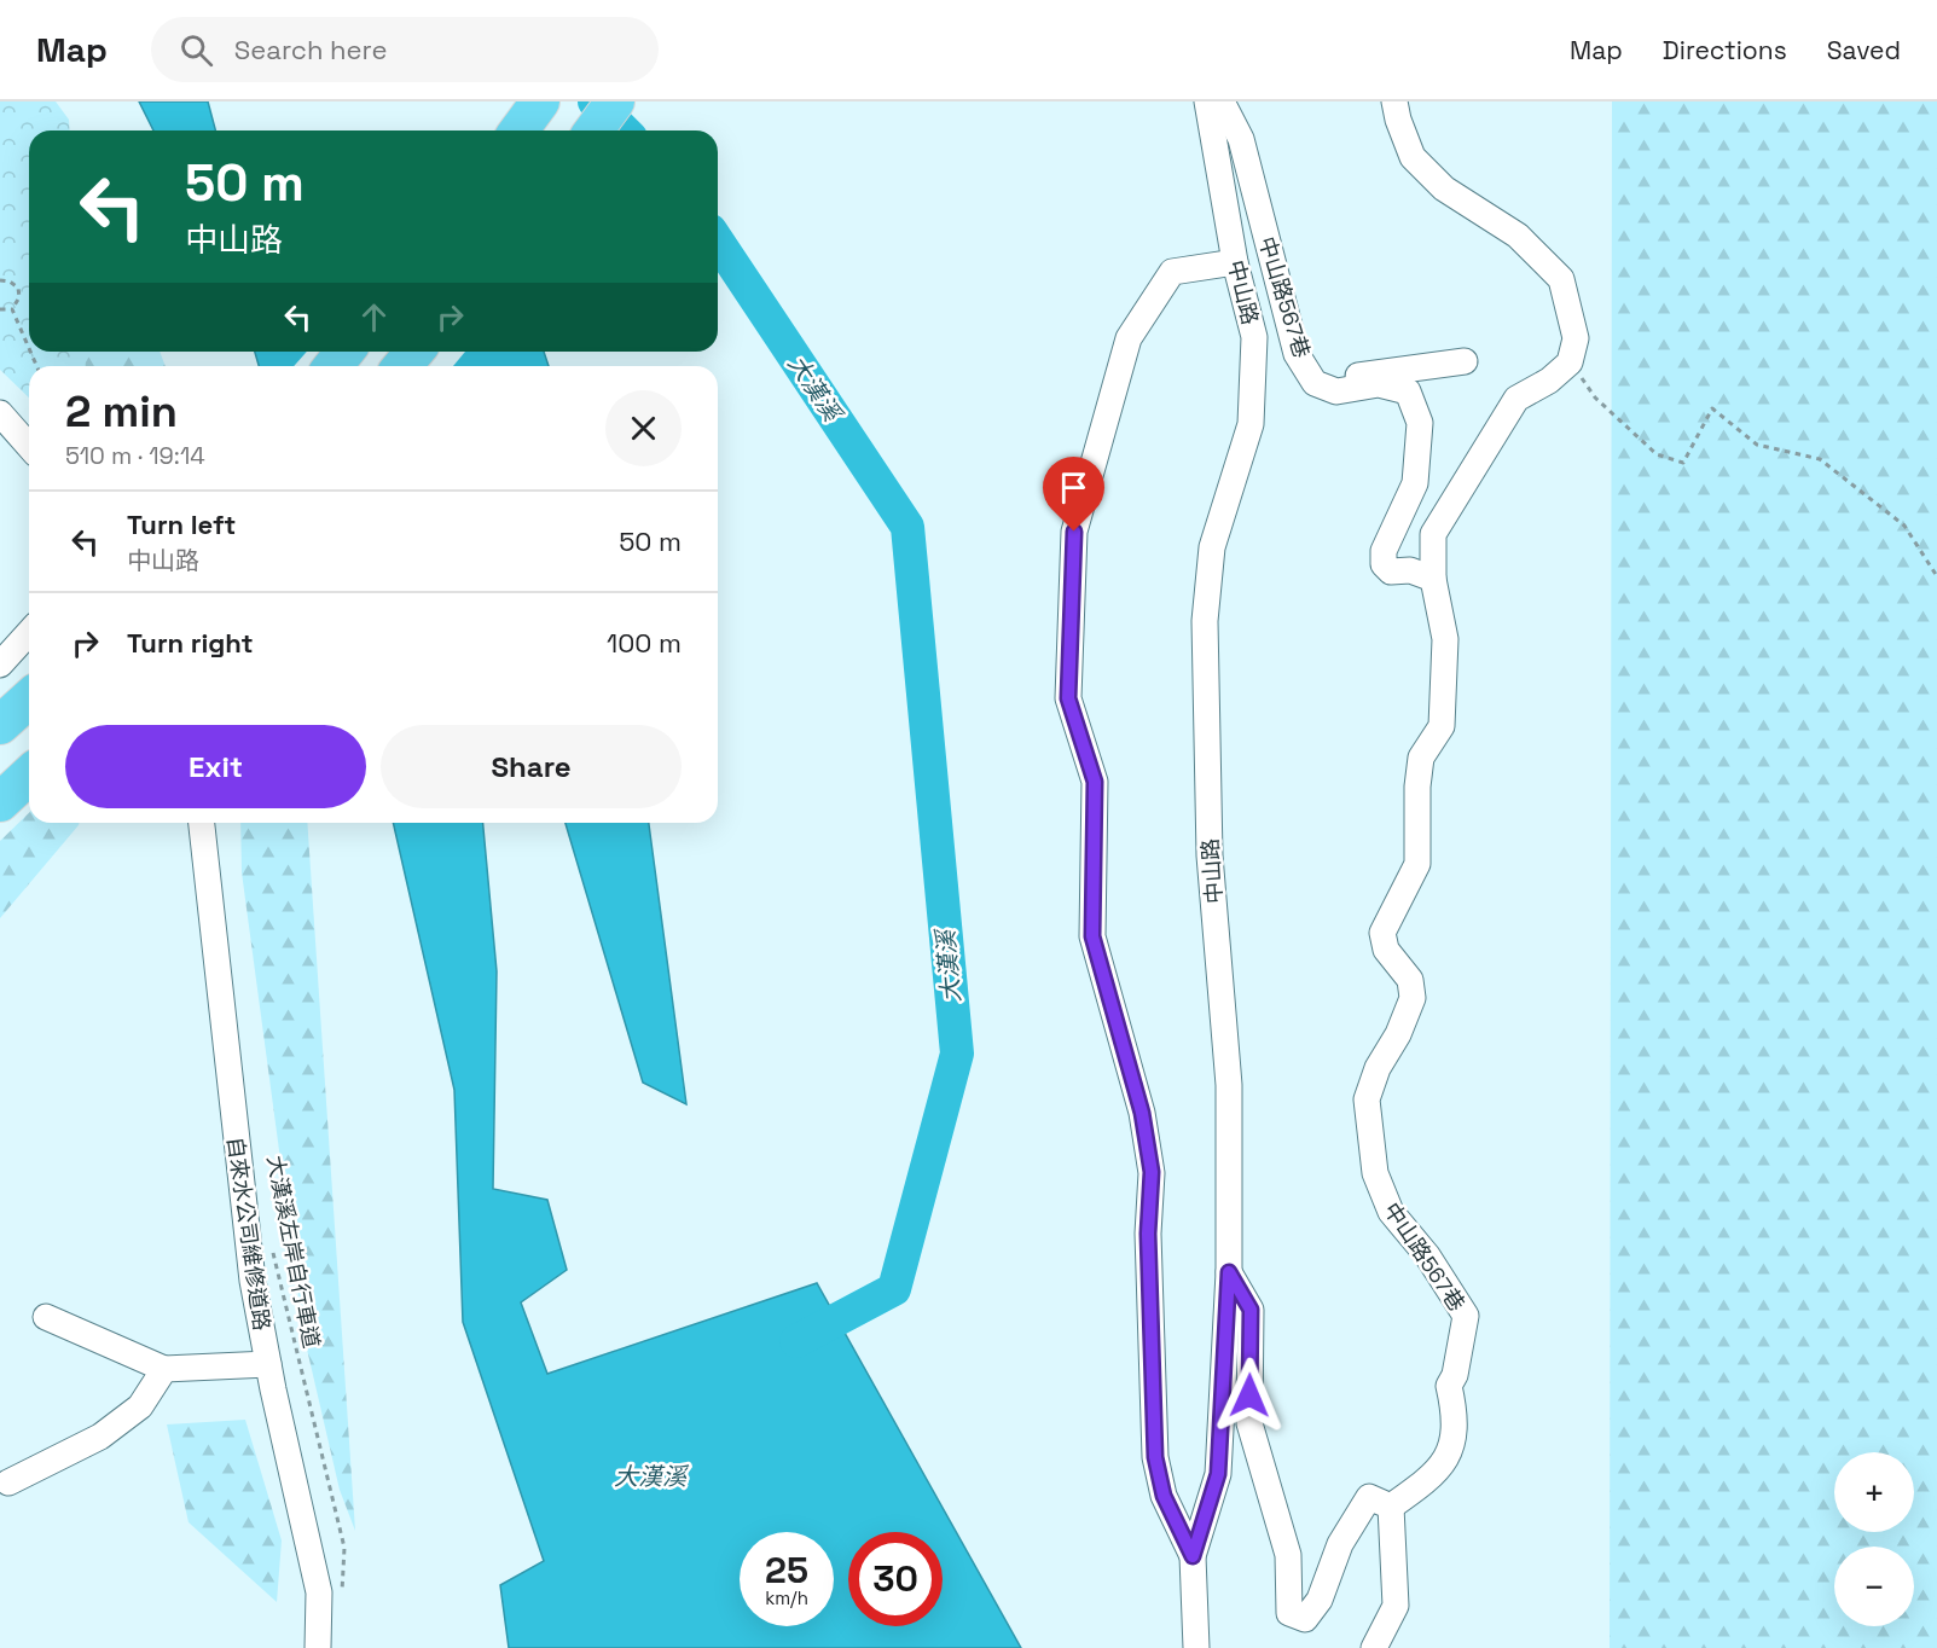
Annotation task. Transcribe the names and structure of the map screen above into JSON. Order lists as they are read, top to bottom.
{
  "streets": {
    "street": ["中山路", "中山路567巷", "自來水公司維修道路"],
    "path": ["大漢溪左岸自行車道"]
  },
  "water": ["大漢溪"],
  "page": {
    "header": "Map",
    "search": "Search here",
    "nav": ["Map", "Directions", "Saved"],
    "turn": ["50 m", "中山路"],
    "heading": ["2 min", "510 m · 19:14"],
    "list": [
      {
        "name": "Turn left",
        "note": "中山路",
        "value": "50 m"
      },
      {
        "name": "Turn right",
        "value": "100 m"
      }
    ],
    "buttons": ["Exit", "Share"],
    "map_buttons": ["+", "−"],
    "speed": "25 km/h",
    "limit": "30"
  }
}
